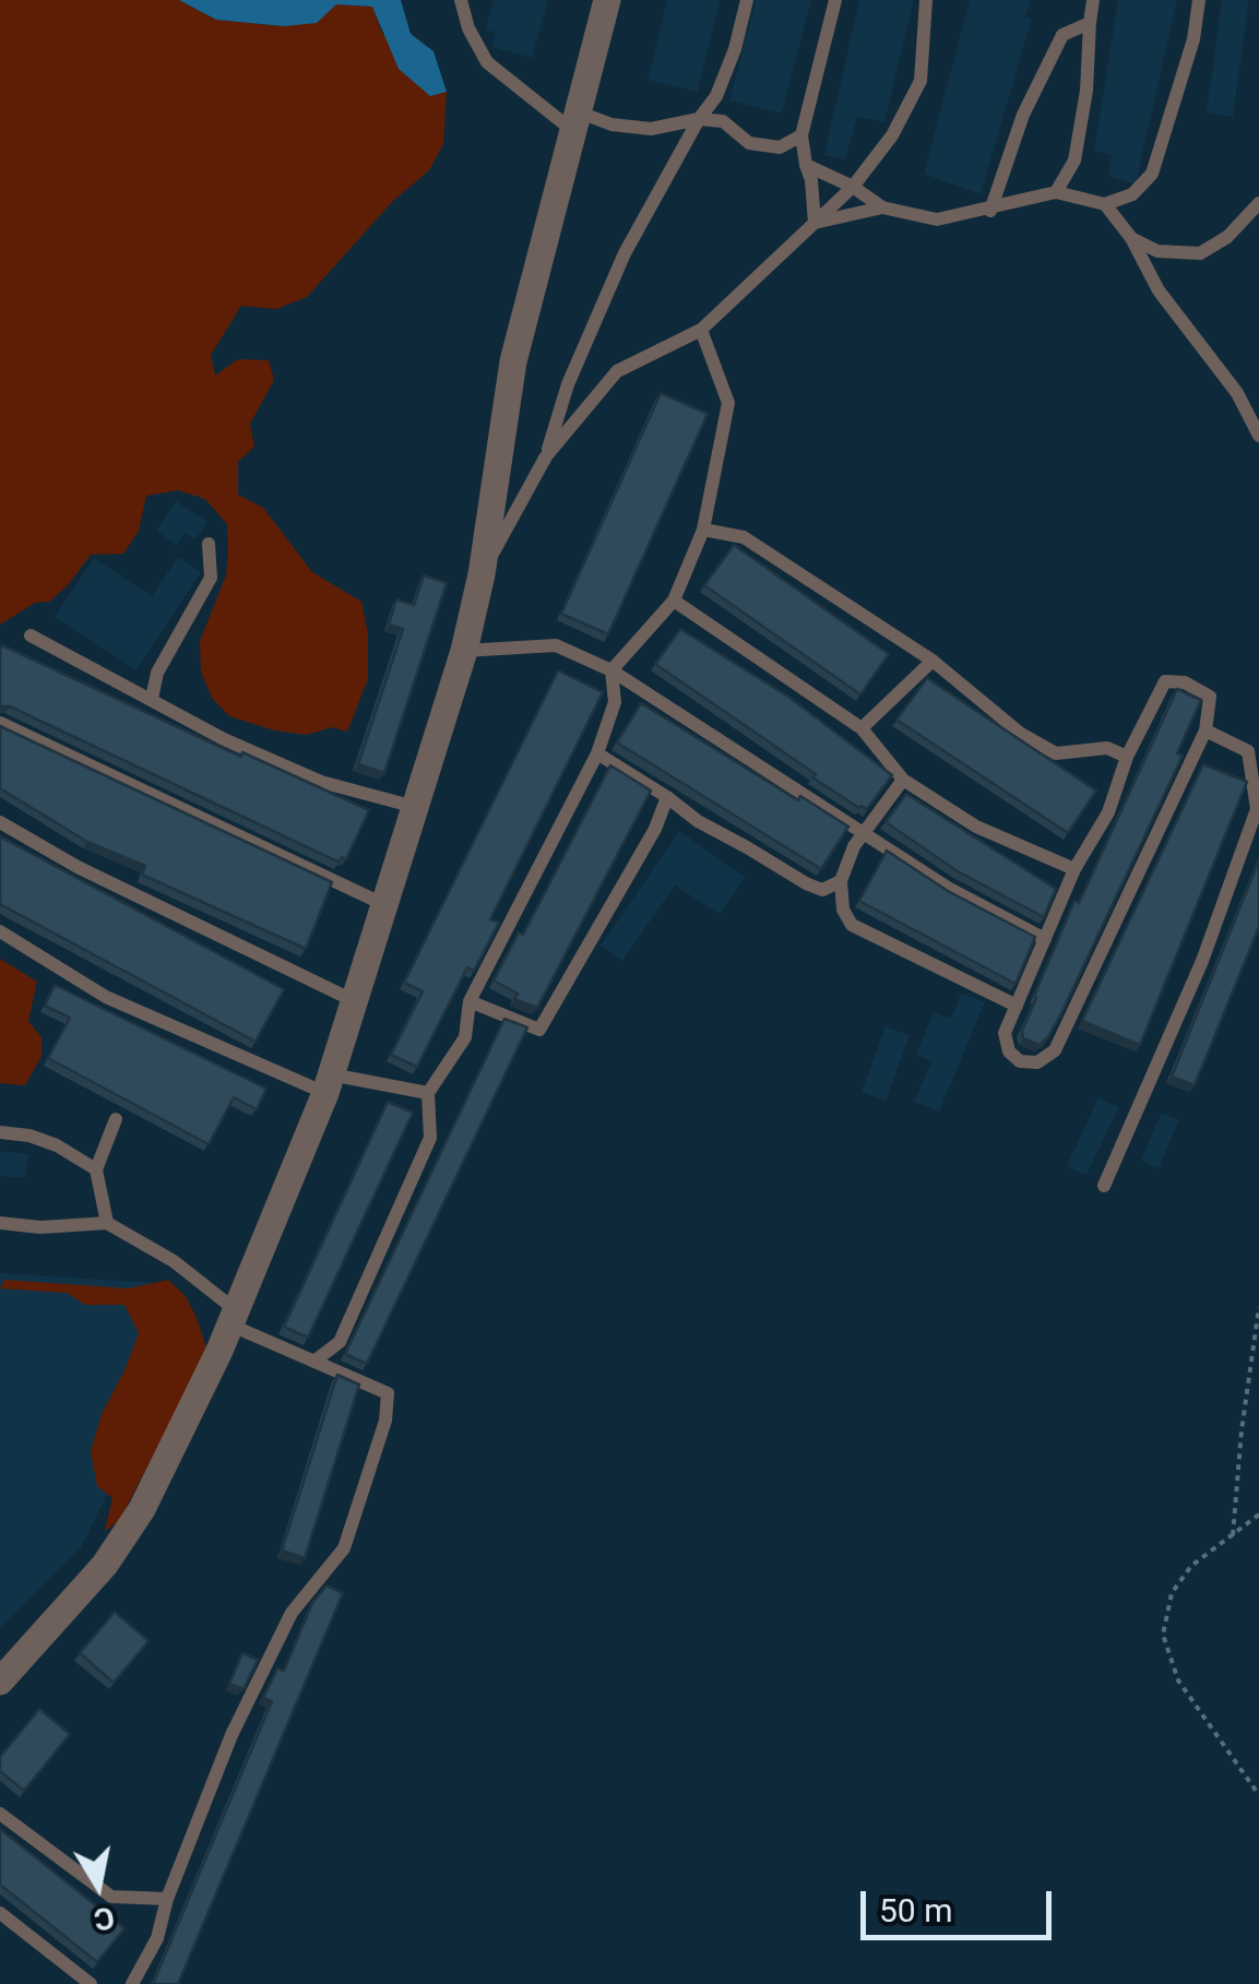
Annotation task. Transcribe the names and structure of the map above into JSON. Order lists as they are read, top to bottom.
{
  "scale_bar": "50 m",
  "north": "bottom"
}
